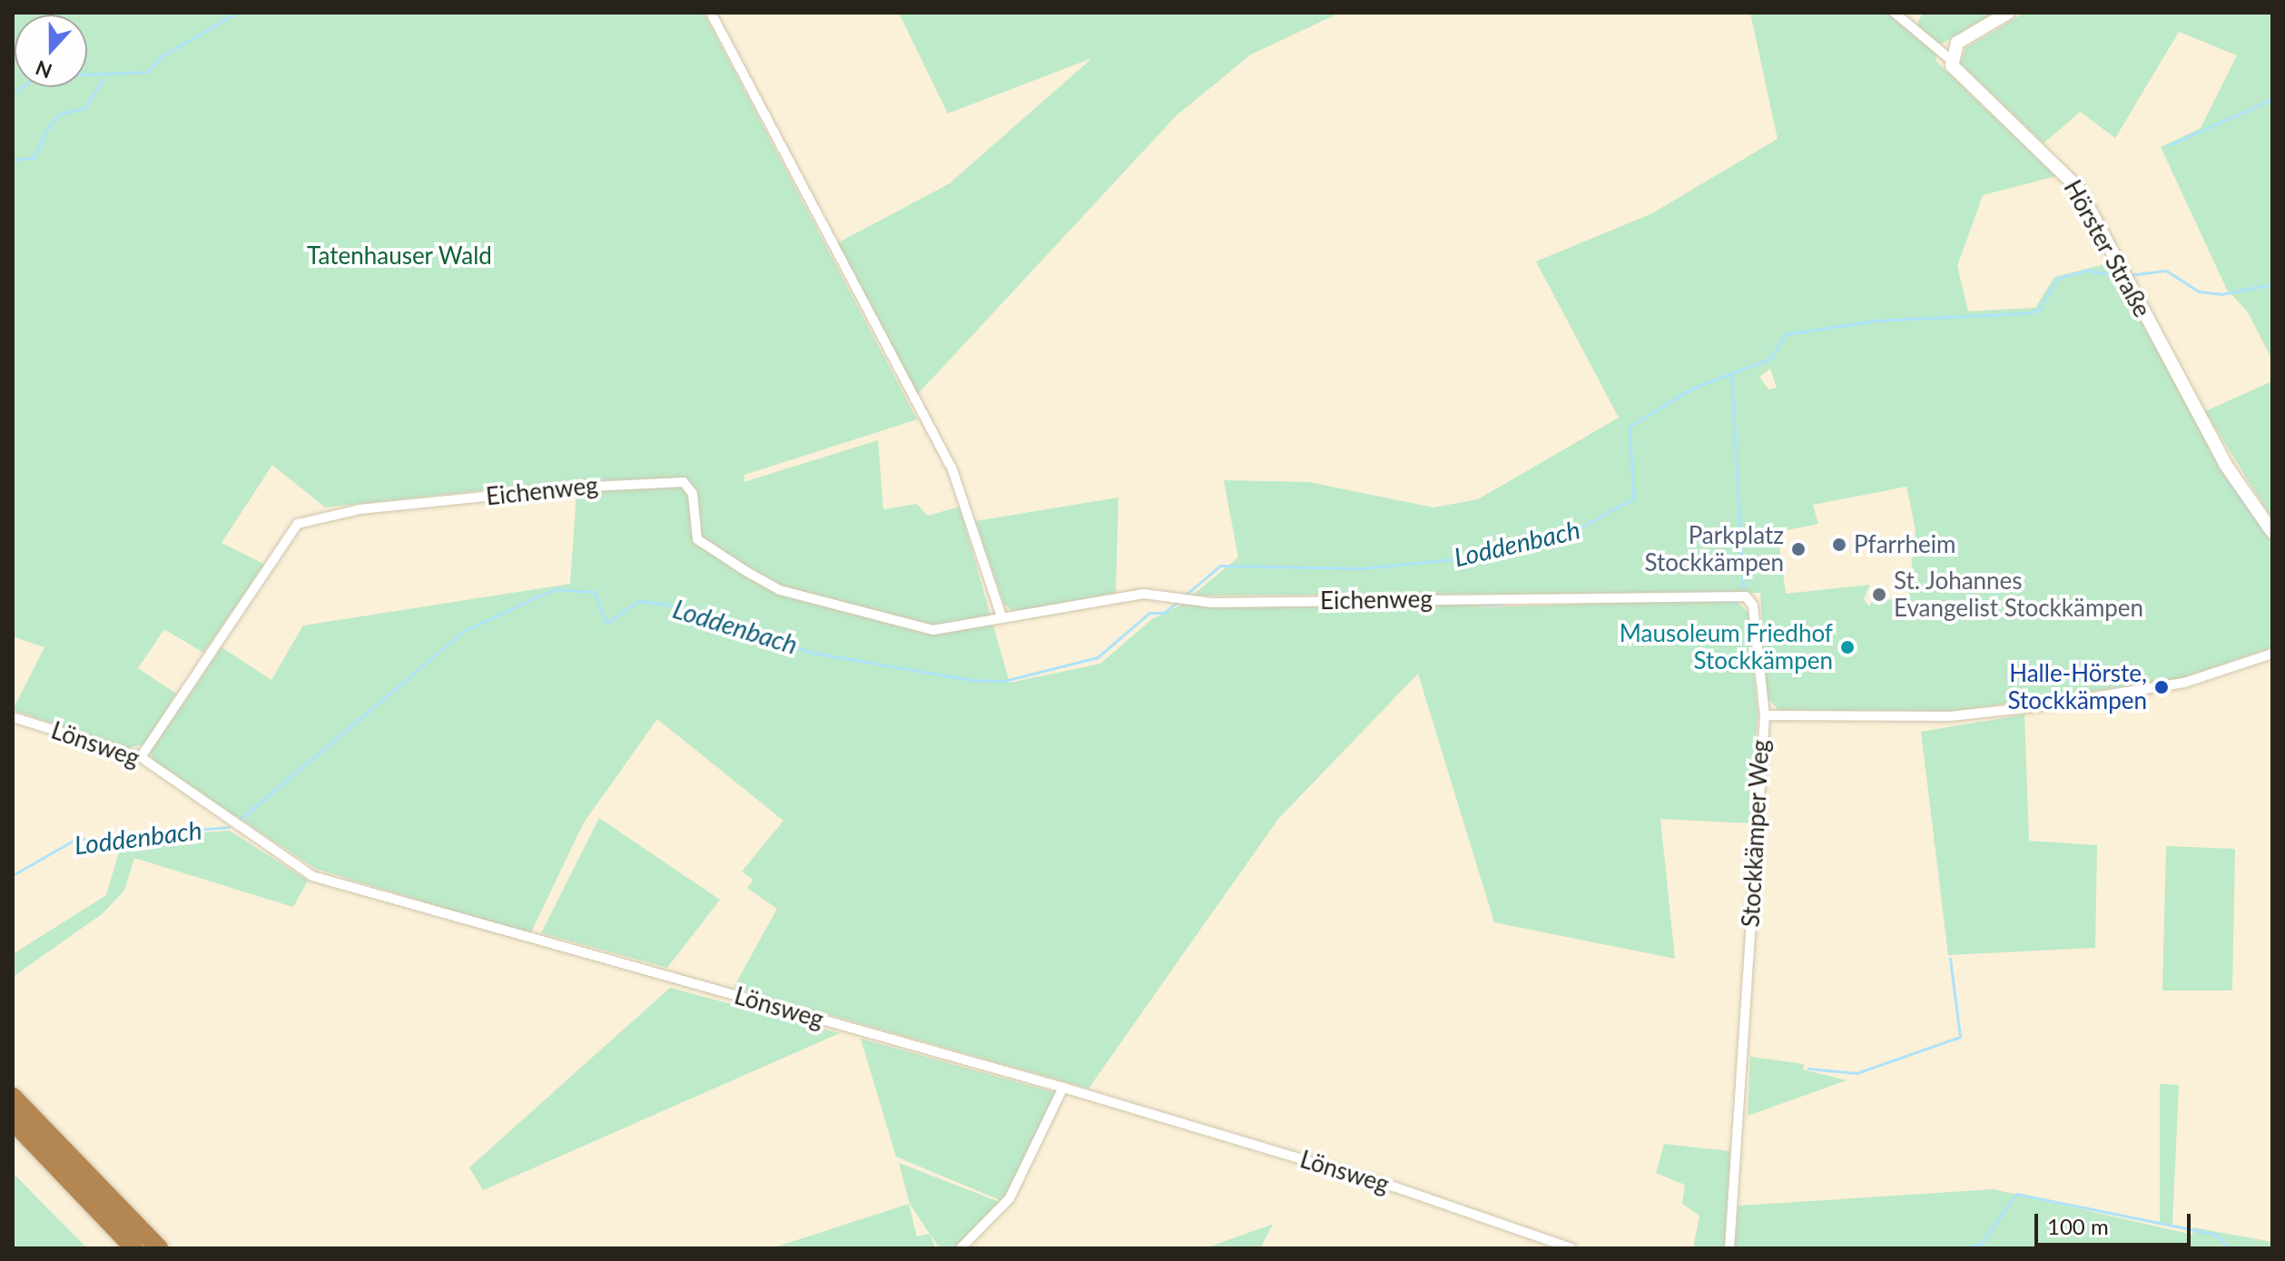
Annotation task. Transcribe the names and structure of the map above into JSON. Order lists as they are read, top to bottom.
{
  "streets": {
    "street": [
      "Hörster Straße",
      "Eichenweg",
      "Lönsweg",
      "Stockkämper Weg"
    ]
  },
  "crossings": [
    ["Eichenweg", "Lönsweg"],
    ["Eichenweg", "Stockkämper Weg"]
  ],
  "water": ["Loddenbach"],
  "parks": ["Tatenhauser Wald"],
  "places": [
    "Pfarrheim",
    "Parkplatz Stockkämpen",
    "St. Johannes Evangelist Stockkämpen",
    "Mausoleum Friedhof Stockkämpen",
    "Halle-Hörste, Stockkämpen"
  ],
  "scale_bar": "100 m",
  "north": "bottom"
}
